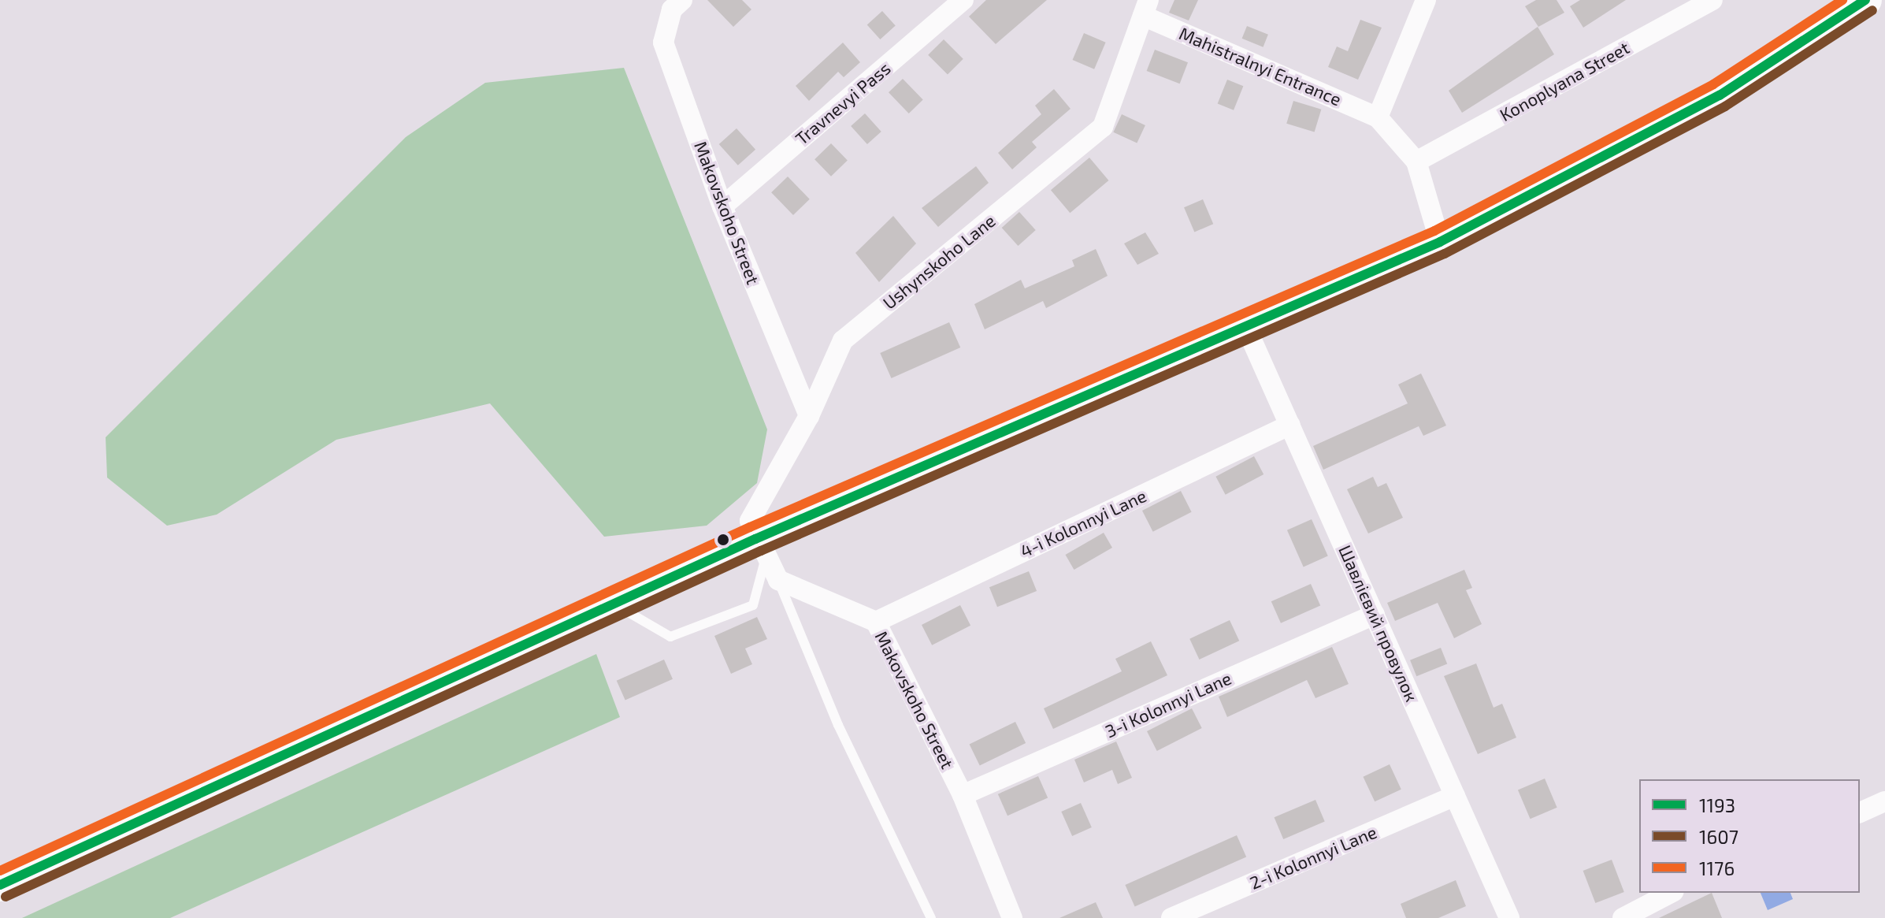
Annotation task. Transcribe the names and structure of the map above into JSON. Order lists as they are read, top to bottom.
{
  "streets": {
    "street": [
      "Mahistralnyi Entrance",
      "Konoplyana Street",
      "Travnevyi Pass",
      "Makovskoho Street",
      "Ushynskoho Lane",
      "4-i Kolonnyi Lane",
      "Шавлієвий провулок",
      "3-i Kolonnyi Lane",
      "2-i Kolonnyi Lane"
    ]
  },
  "crossings": [
    ["Mahistralnyi Entrance", "Ushynskoho Lane"],
    ["Travnevyi Pass", "Makovskoho Street"],
    ["Makovskoho Street", "Ushynskoho Lane"],
    ["Makovskoho Street", "4-i Kolonnyi Lane"],
    ["Makovskoho Street", "3-i Kolonnyi Lane"],
    ["4-i Kolonnyi Lane", "Шавлієвий провулок"],
    ["Шавлієвий провулок", "3-i Kolonnyi Lane"],
    ["Шавлієвий провулок", "2-i Kolonnyi Lane"]
  ],
  "lines": ["transit line 1193", "transit line 1176", "transit line 1607"],
  "legend": ["1193", "1607", "1176"]
}
